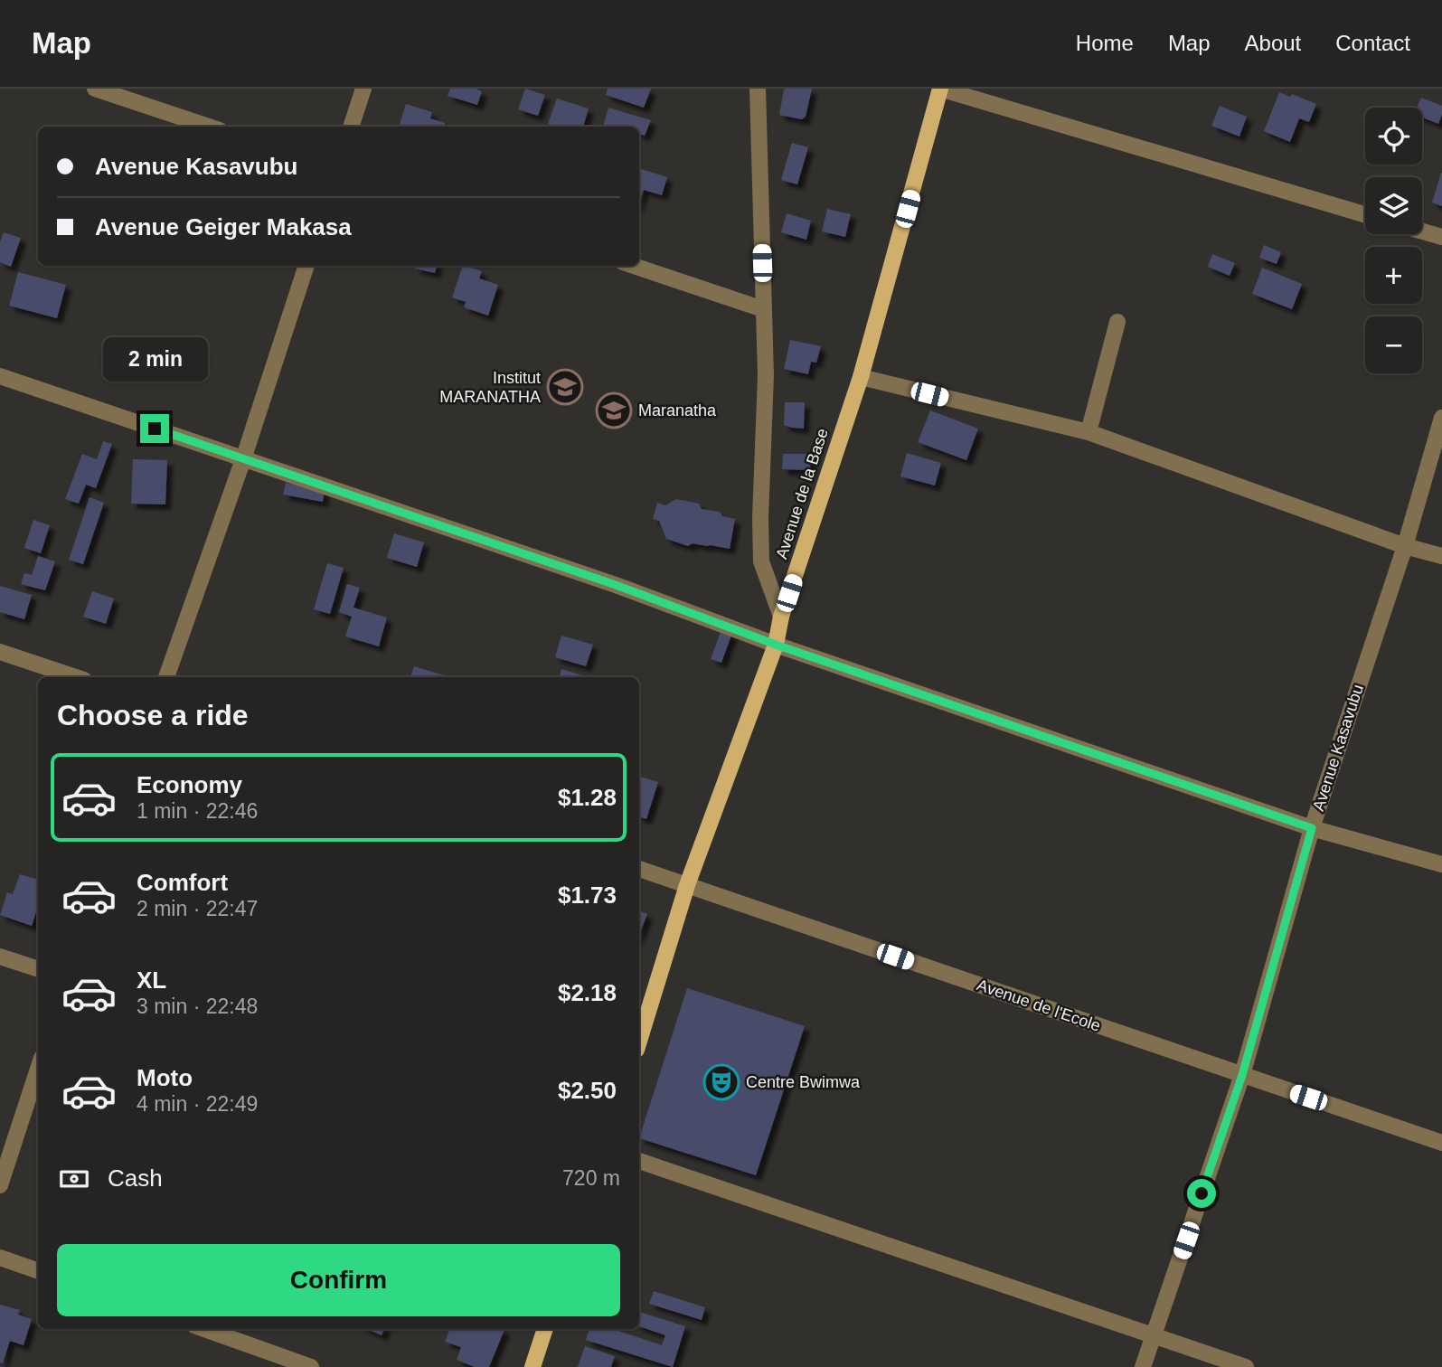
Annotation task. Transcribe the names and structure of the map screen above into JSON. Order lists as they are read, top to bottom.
{
  "streets": {
    "main road": ["Avenue de la Base"],
    "street": ["Avenue Kasavubu", "Avenue de l'Ecole"]
  },
  "crossings": [
    ["Avenue de la Base", "Avenue de l'Ecole"],
    ["Avenue Kasavubu", "Avenue de l'Ecole"]
  ],
  "places": {
    "school or university": ["Institut MARANATHA", "Maranatha"],
    "theatre": ["Centre Bwimwa"]
  },
  "page": {
    "header": "Map",
    "nav": [
      "Home",
      "Map",
      "About",
      "Contact"
    ],
    "map_buttons": ["+", "−"],
    "banner": ["Avenue Kasavubu", "Avenue Geiger Makasa"],
    "bubble": "2 min",
    "heading": "Choose a ride",
    "list": [
      {
        "name": "Economy",
        "note": "1 min · 22:46",
        "value": "$1.28"
      },
      {
        "name": "Comfort",
        "note": "2 min · 22:47",
        "value": "$1.73"
      },
      {
        "name": "XL",
        "note": "3 min · 22:48",
        "value": "$2.18"
      },
      {
        "name": "Moto",
        "note": "4 min · 22:49",
        "value": "$2.50"
      }
    ],
    "pay": ["Cash", "720 m"],
    "buttons": "Confirm"
  }
}
